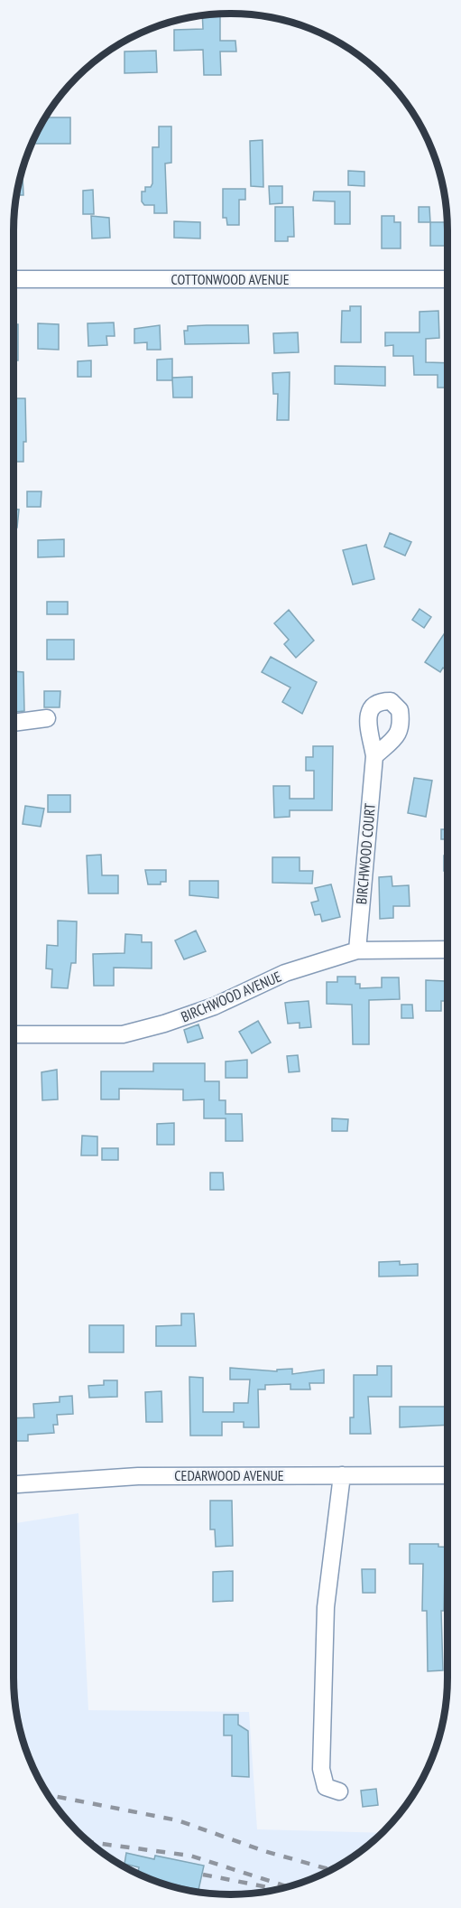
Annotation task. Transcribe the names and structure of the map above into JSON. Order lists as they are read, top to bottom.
{
  "streets": {
    "street": [
      "COTTONWOOD AVENUE",
      "BIRCHWOOD COURT",
      "BIRCHWOOD AVENUE",
      "CEDARWOOD AVENUE"
    ]
  },
  "crossings": [
    ["BIRCHWOOD COURT", "BIRCHWOOD AVENUE"]
  ]
}
